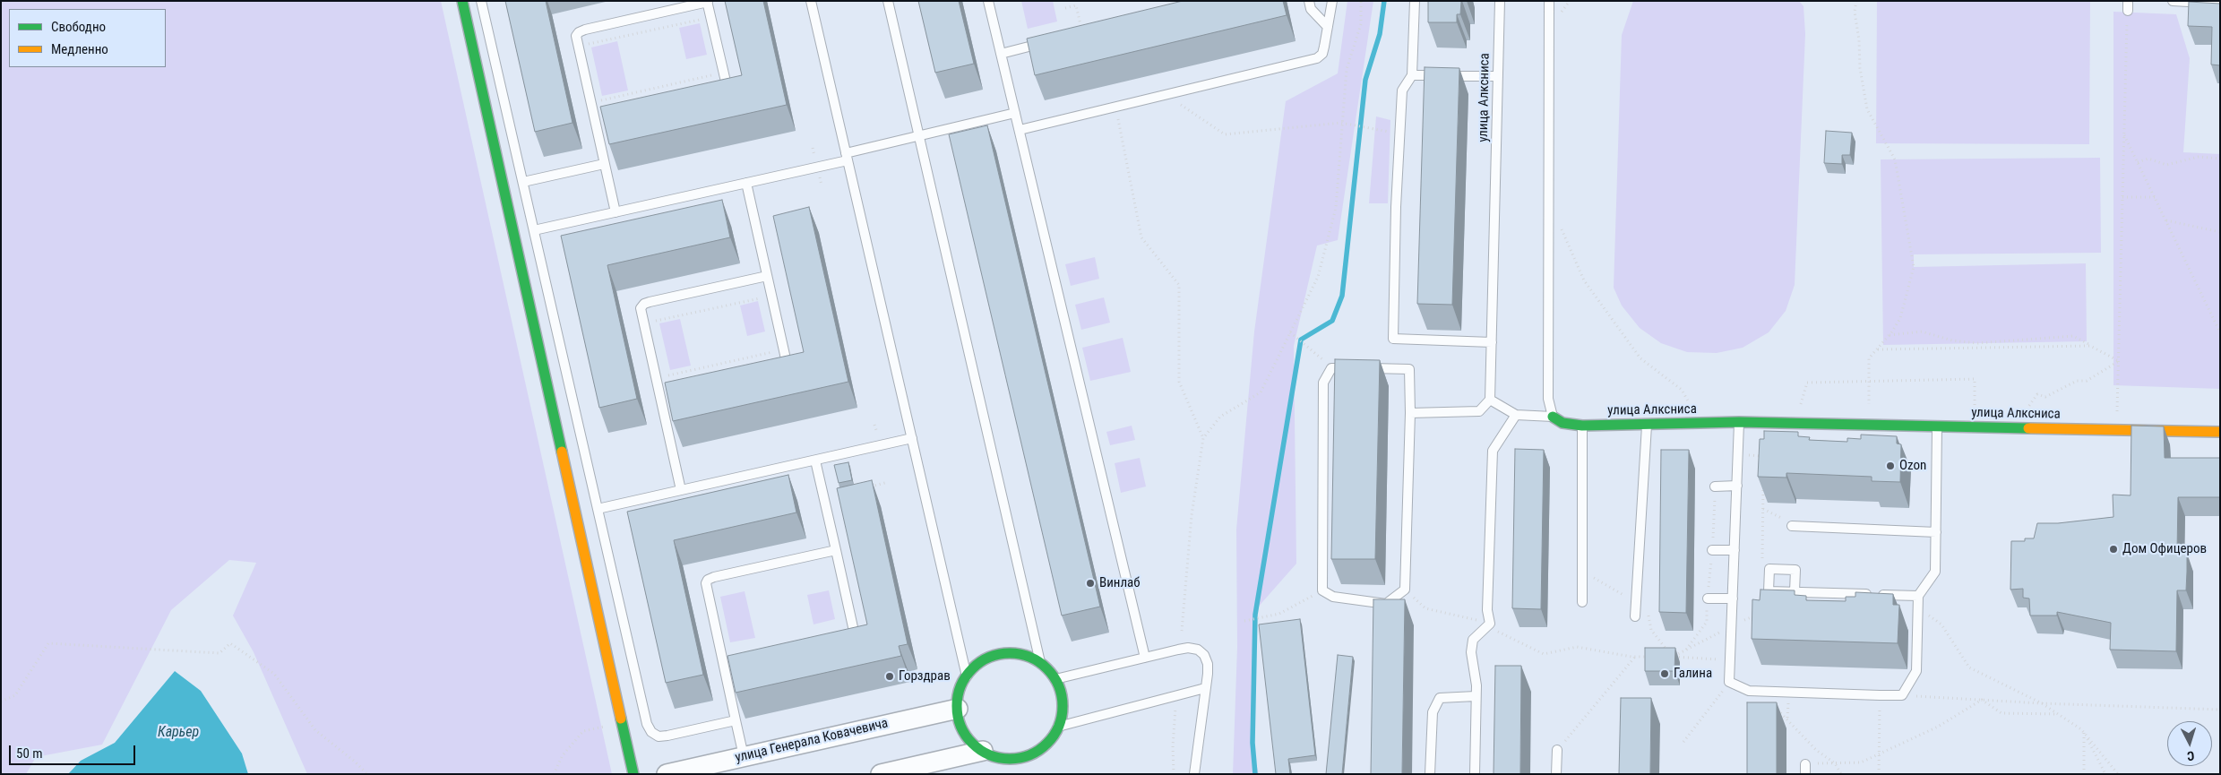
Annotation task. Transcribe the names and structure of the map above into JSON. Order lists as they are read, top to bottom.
{
  "streets": {
    "street": ["улица Алксниса", "улица Генерала Ковачевича"]
  },
  "water": ["Карьер"],
  "places": [
    "Ozon",
    "Дом Офицеров",
    "Винлаб",
    "Галина",
    "Горздрав"
  ],
  "legend": ["Свободно", "Медленно"],
  "scale_bar": "50 m",
  "north": "bottom"
}
